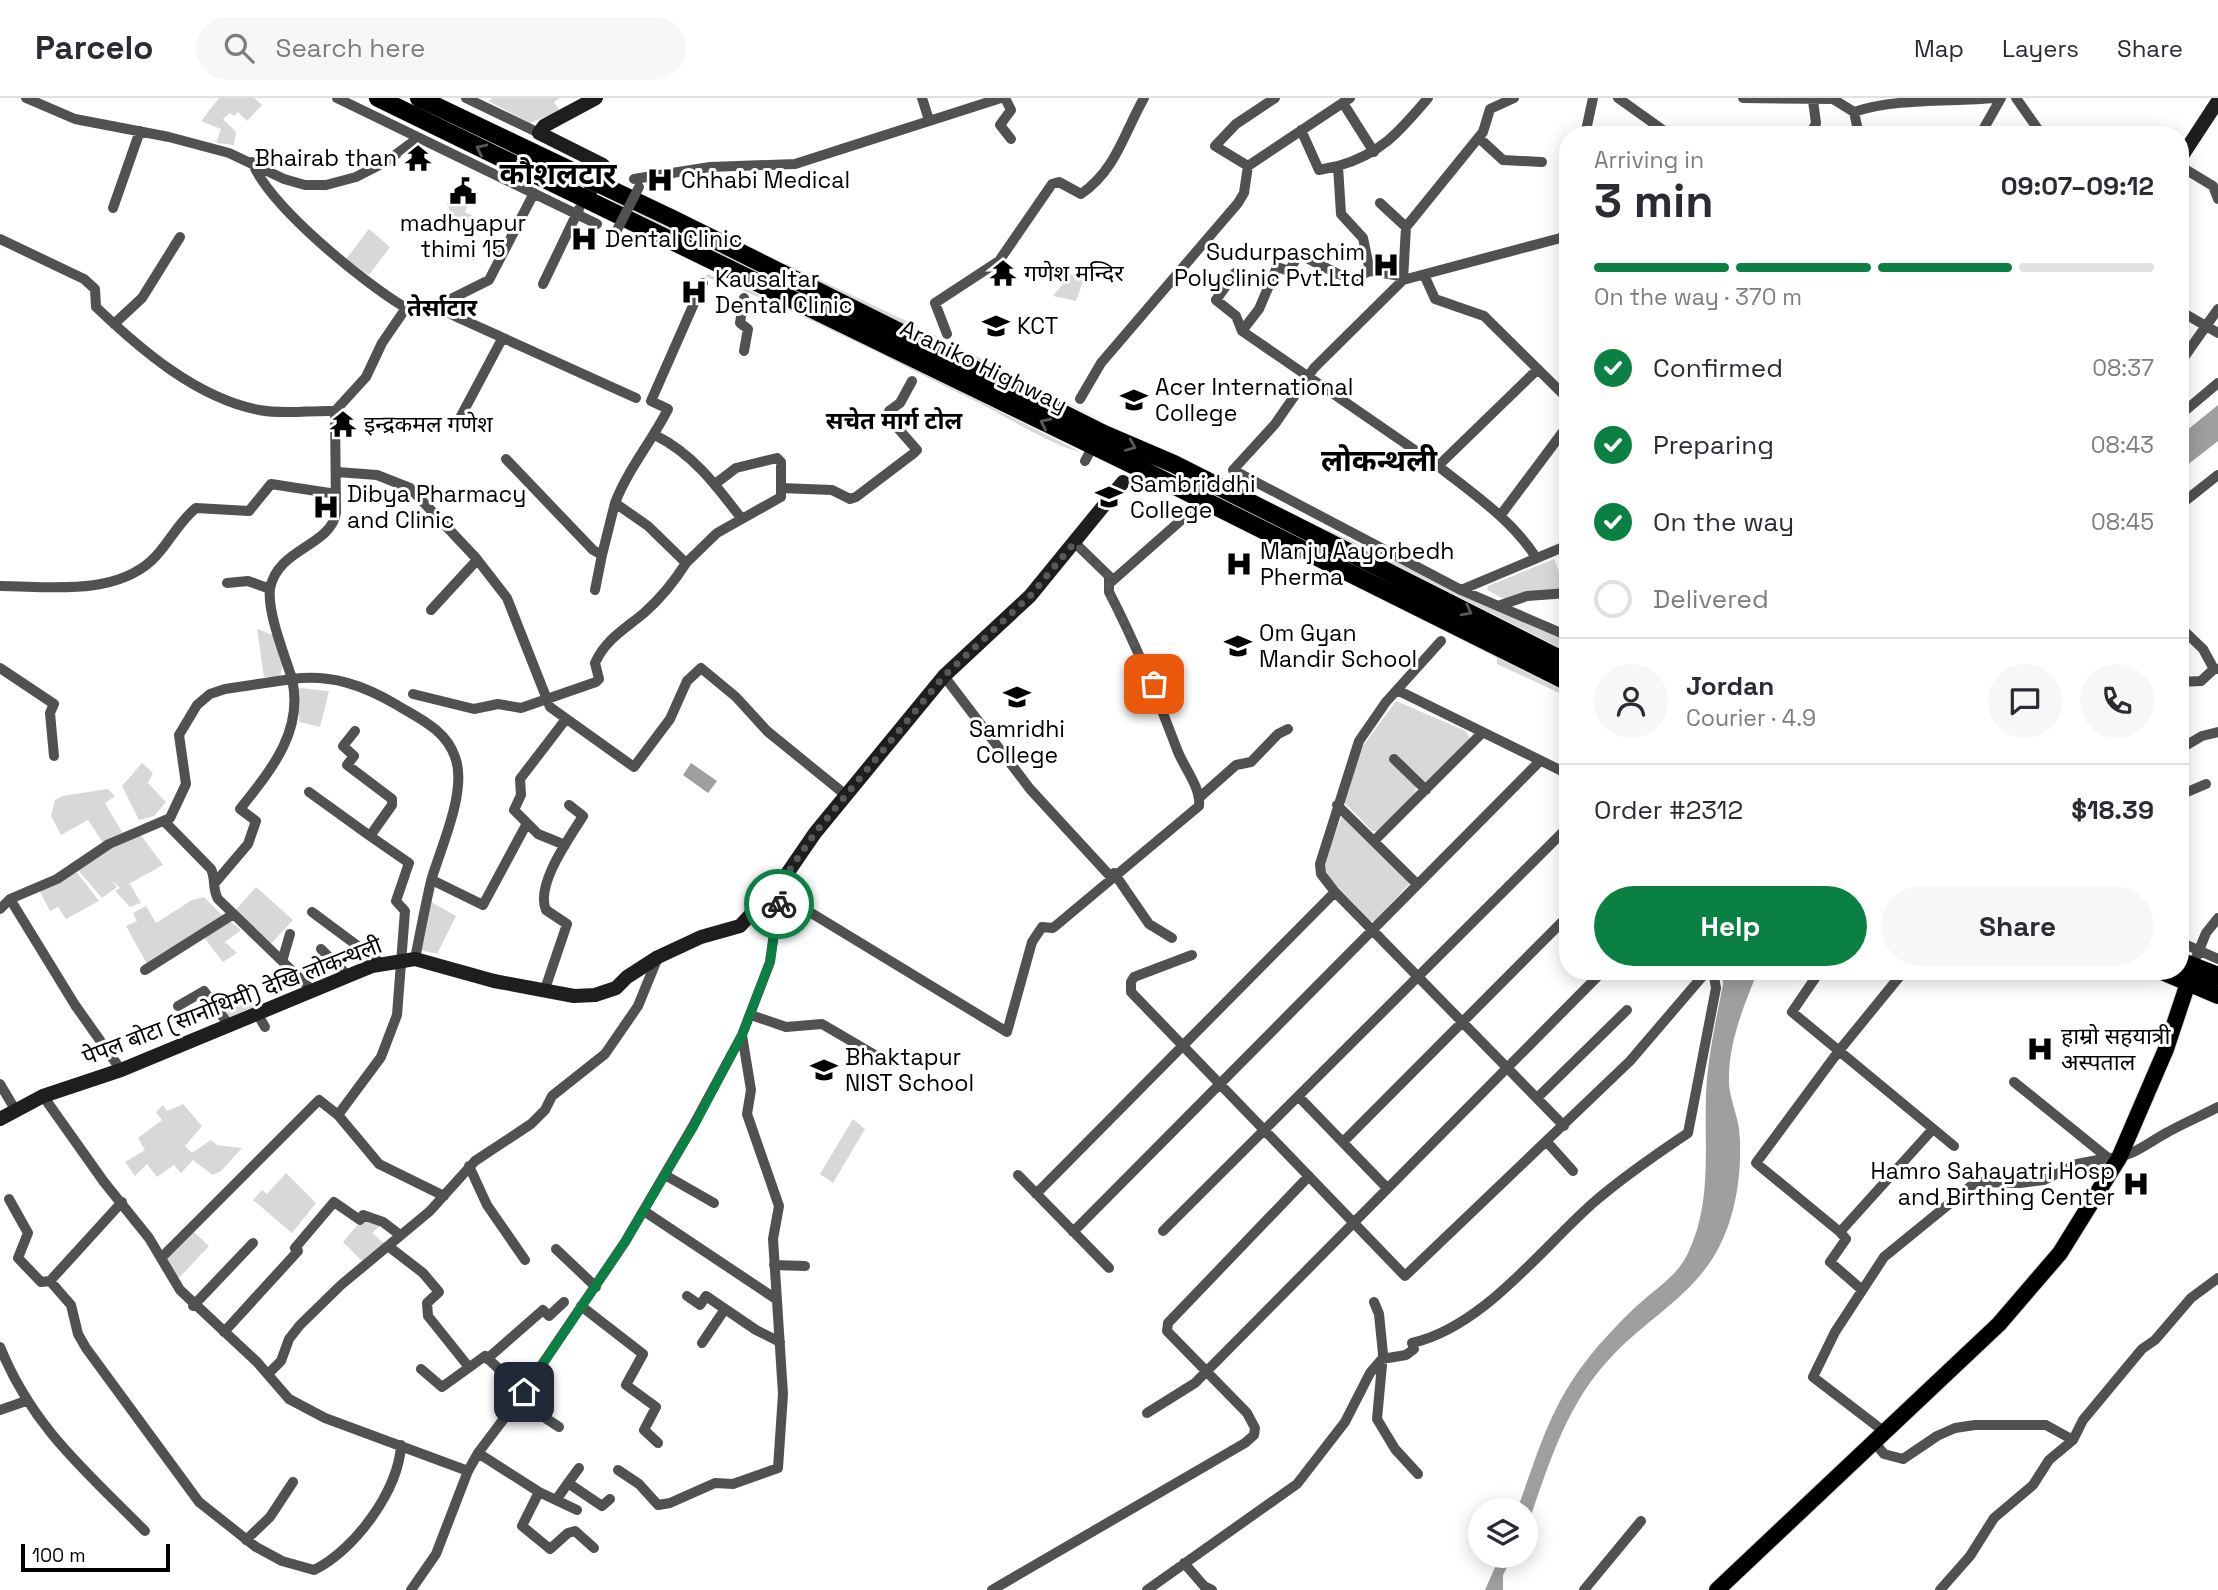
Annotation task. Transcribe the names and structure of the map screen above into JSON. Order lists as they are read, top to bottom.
{
  "streets": {
    "highway": ["Araniko Highway"],
    "main road": ["पेपल बोटा (सानोथिमी) देखि लोकन्थली"]
  },
  "districts": [
    "कौशलटार",
    "तेर्साटार",
    "सचेत मार्ग टोल",
    "लोकन्थली"
  ],
  "places": {
    "temple": ["Bhairab than", "गणेश मन्दिर", "इन्द्रकमल गणेश"],
    "hospital": [
      "Chhabi Medical",
      "Dental Clinic",
      "Sudurpaschim Polyclinic Pvt.Ltd",
      "Kausaltar Dental Clinic",
      "Dibya Pharmacy and Clinic",
      "Manju Aayorbedh Pherma",
      "हाम्रो सहयात्री अस्पताल",
      "Hamro Sahayatri Hosp and Birthing Center"
    ],
    "public building": ["madhyapur thimi 15"],
    "school or university": [
      "KCT",
      "Acer International College",
      "Sambriddhi College",
      "Om Gyan Mandir School",
      "Samridhi College",
      "Bhaktapur NIST School"
    ]
  },
  "scale_bar": "100 m",
  "page": {
    "header": "Parcelo",
    "search": "Search here",
    "nav": ["Map", "Layers", "Share"],
    "heading": ["3 min", "Arriving in", "09:07–09:12"],
    "panel": [
      "Jordan",
      "Courier · 4.9",
      "Order #2312",
      "$18.39"
    ],
    "bar": "On the way · 370 m",
    "list": [
      ["Confirmed", "08:37"],
      ["Preparing", "08:43"],
      ["On the way", "08:45"],
      "Delivered"
    ],
    "buttons": ["Help", "Share"],
    "scale": "100 m"
  }
}
